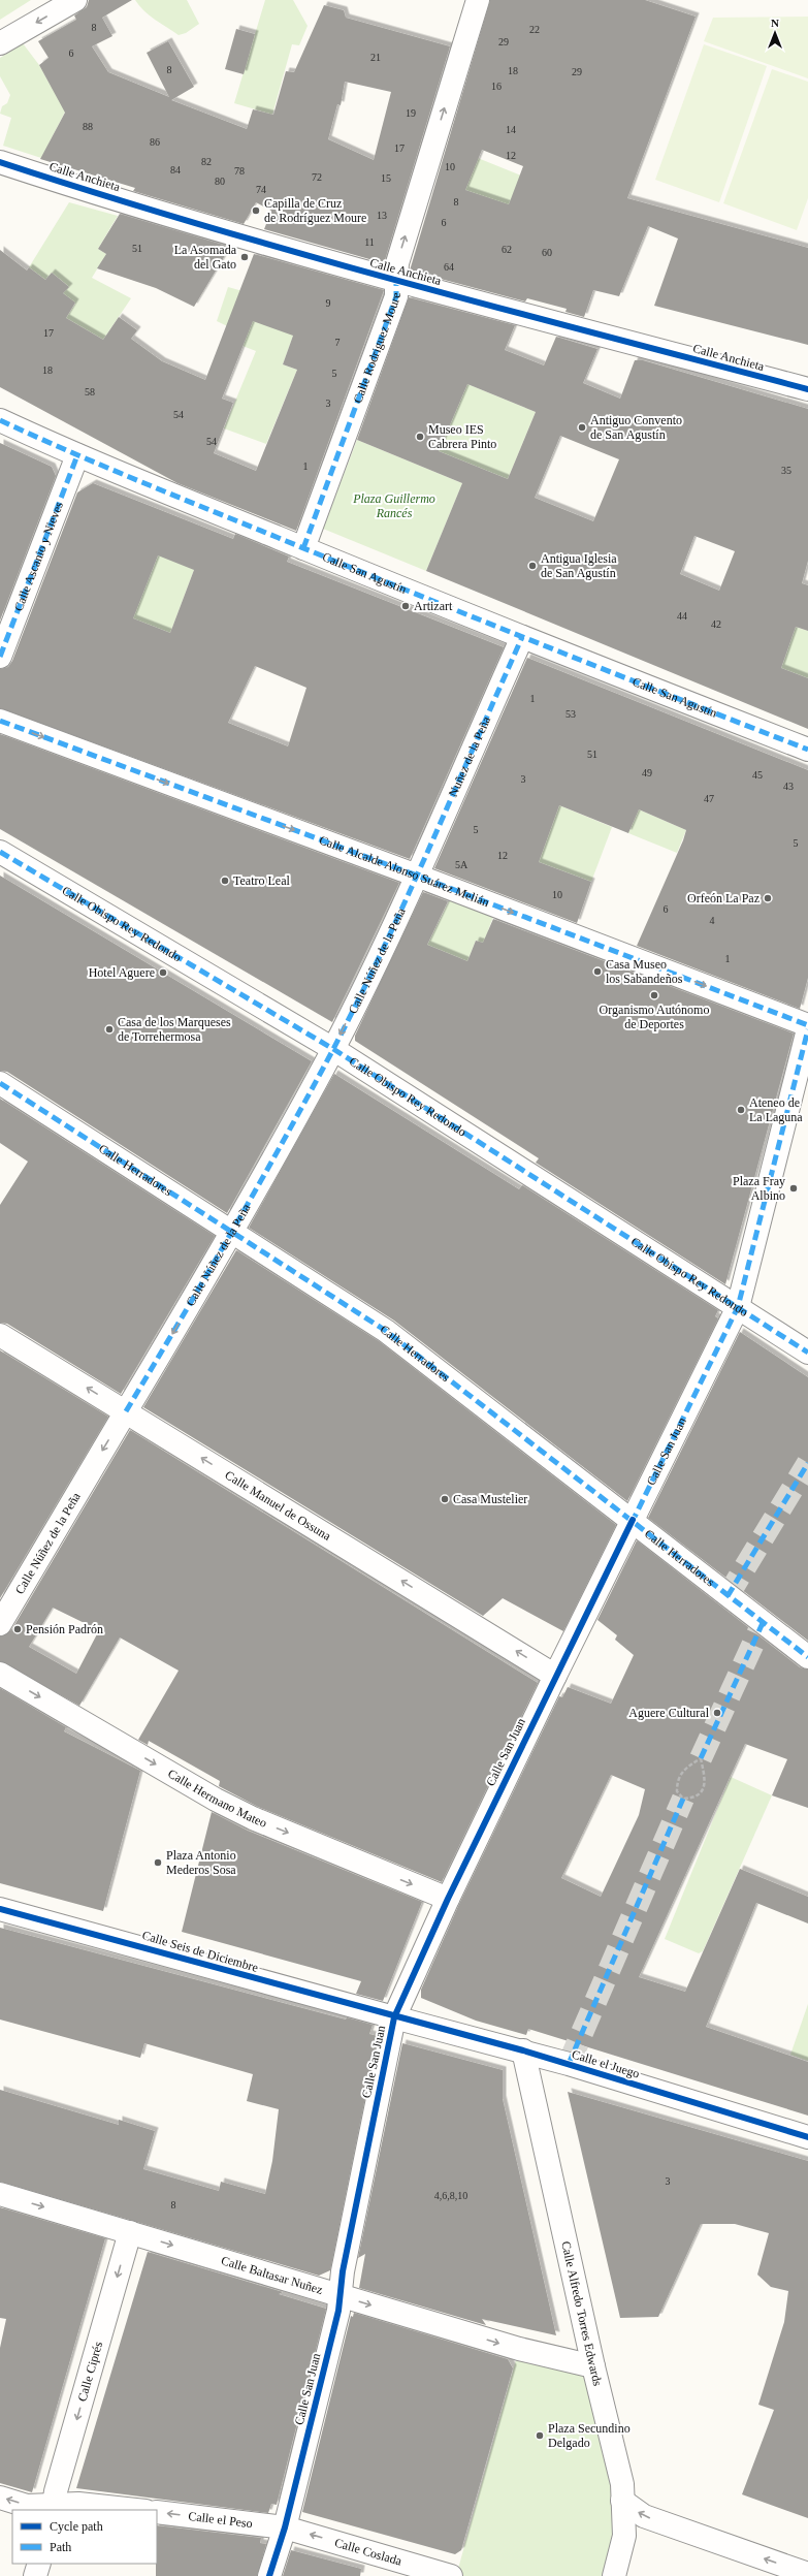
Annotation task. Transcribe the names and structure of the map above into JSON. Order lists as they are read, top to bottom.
{
  "streets": {
    "street": [
      "Calle Anchieta",
      "Calle Rodriguez Moure",
      "Calle Ascanio y Nieves",
      "Calle San Agustín",
      "Nuñez de la Peña",
      "Calle Alcalde Alonso Suárez Melián",
      "Calle Obispo Rey Redondo",
      "Calle Núñez de la Peña",
      "Calle Herradores",
      "Calle San Juan",
      "Calle Manuel de Ossuna",
      "Calle Hermano Mateo",
      "Calle Seis de Diciembre",
      "Calle el Juego",
      "Calle Baltasar Nuñez",
      "Calle Alfredo Torres Edwards",
      "Calle Ciprés",
      "Calle el Peso",
      "Calle Coslada"
    ]
  },
  "crossings": [
    ["Calle Anchieta", "Calle Rodriguez Moure"],
    ["Calle Rodriguez Moure", "Calle San Agustín"],
    ["Calle Ascanio y Nieves", "Calle San Agustín"],
    ["Calle San Agustín", "Nuñez de la Peña"],
    ["Nuñez de la Peña", "Calle Alcalde Alonso Suárez Melián"],
    ["Nuñez de la Peña", "Calle Núñez de la Peña"],
    ["Calle Alcalde Alonso Suárez Melián", "Calle Núñez de la Peña"],
    ["Calle Obispo Rey Redondo", "Calle Núñez de la Peña"],
    ["Calle Obispo Rey Redondo", "Calle San Juan"],
    ["Calle Núñez de la Peña", "Calle Herradores"],
    ["Calle Núñez de la Peña", "Calle Manuel de Ossuna"],
    ["Calle Herradores", "Calle San Juan"],
    ["Calle San Juan", "Calle Manuel de Ossuna"],
    ["Calle San Juan", "Calle Hermano Mateo"],
    ["Calle San Juan", "Calle Seis de Diciembre"],
    ["Calle San Juan", "Calle el Juego"],
    ["Calle San Juan", "Calle Baltasar Nuñez"],
    ["Calle San Juan", "Calle el Peso"],
    ["Calle San Juan", "Calle Coslada"],
    ["Calle Seis de Diciembre", "Calle el Juego"],
    ["Calle el Juego", "Calle Alfredo Torres Edwards"],
    ["Calle Baltasar Nuñez", "Calle Alfredo Torres Edwards"],
    ["Calle Baltasar Nuñez", "Calle Ciprés"],
    ["Calle el Peso", "Calle Coslada"]
  ],
  "one_way": [
    "Calle Rodriguez Moure",
    "Calle Alcalde Alonso Suárez Melián",
    "Calle Núñez de la Peña",
    "Calle Manuel de Ossuna",
    "Calle Hermano Mateo",
    "Calle Baltasar Nuñez",
    "Calle Ciprés",
    "Calle el Peso",
    "Calle Coslada"
  ],
  "parks": ["Plaza Guillermo Rancés"],
  "places": [
    "Capilla de Cruz de Rodríguez Moure",
    "La Asomada del Gato",
    "Antiguo Convento de San Agustín",
    "Museo IES Cabrera Pinto",
    "Antigua Iglesia de San Agustín",
    "Artizart",
    "Teatro Leal",
    "Orfeón La Paz",
    "Casa Museo los Sabandeños",
    "Hotel Aguere",
    "Organismo Autónomo de Deportes",
    "Casa de los Marqueses de Torrehermosa",
    "Ateneo de La Laguna",
    "Plaza Fray Albino",
    "Casa Mustelier",
    "Pensión Padrón",
    "Aguere Cultural",
    "Plaza Antonio Mederos Sosa",
    "Plaza Secundino Delgado"
  ],
  "house_numbers": [
    "8",
    "22",
    "29",
    "6",
    "21",
    "8",
    "18",
    "29",
    "16",
    "19",
    "88",
    "14",
    "86",
    "17",
    "12",
    "82",
    "10",
    "84",
    "78",
    "72",
    "15",
    "80",
    "74",
    "8",
    "13",
    "6",
    "11",
    "51",
    "62",
    "60",
    "64",
    "9",
    "17",
    "7",
    "18",
    "5",
    "58",
    "3",
    "54",
    "54",
    "1",
    "35",
    "44",
    "42",
    "1",
    "53",
    "51",
    "49",
    "45",
    "3",
    "43",
    "47",
    "5",
    "5",
    "12",
    "5A",
    "10",
    "6",
    "4",
    "1",
    "3",
    "4,6,8,10",
    "8"
  ],
  "legend": ["Cycle path", "Path"],
  "north": "top"
}
